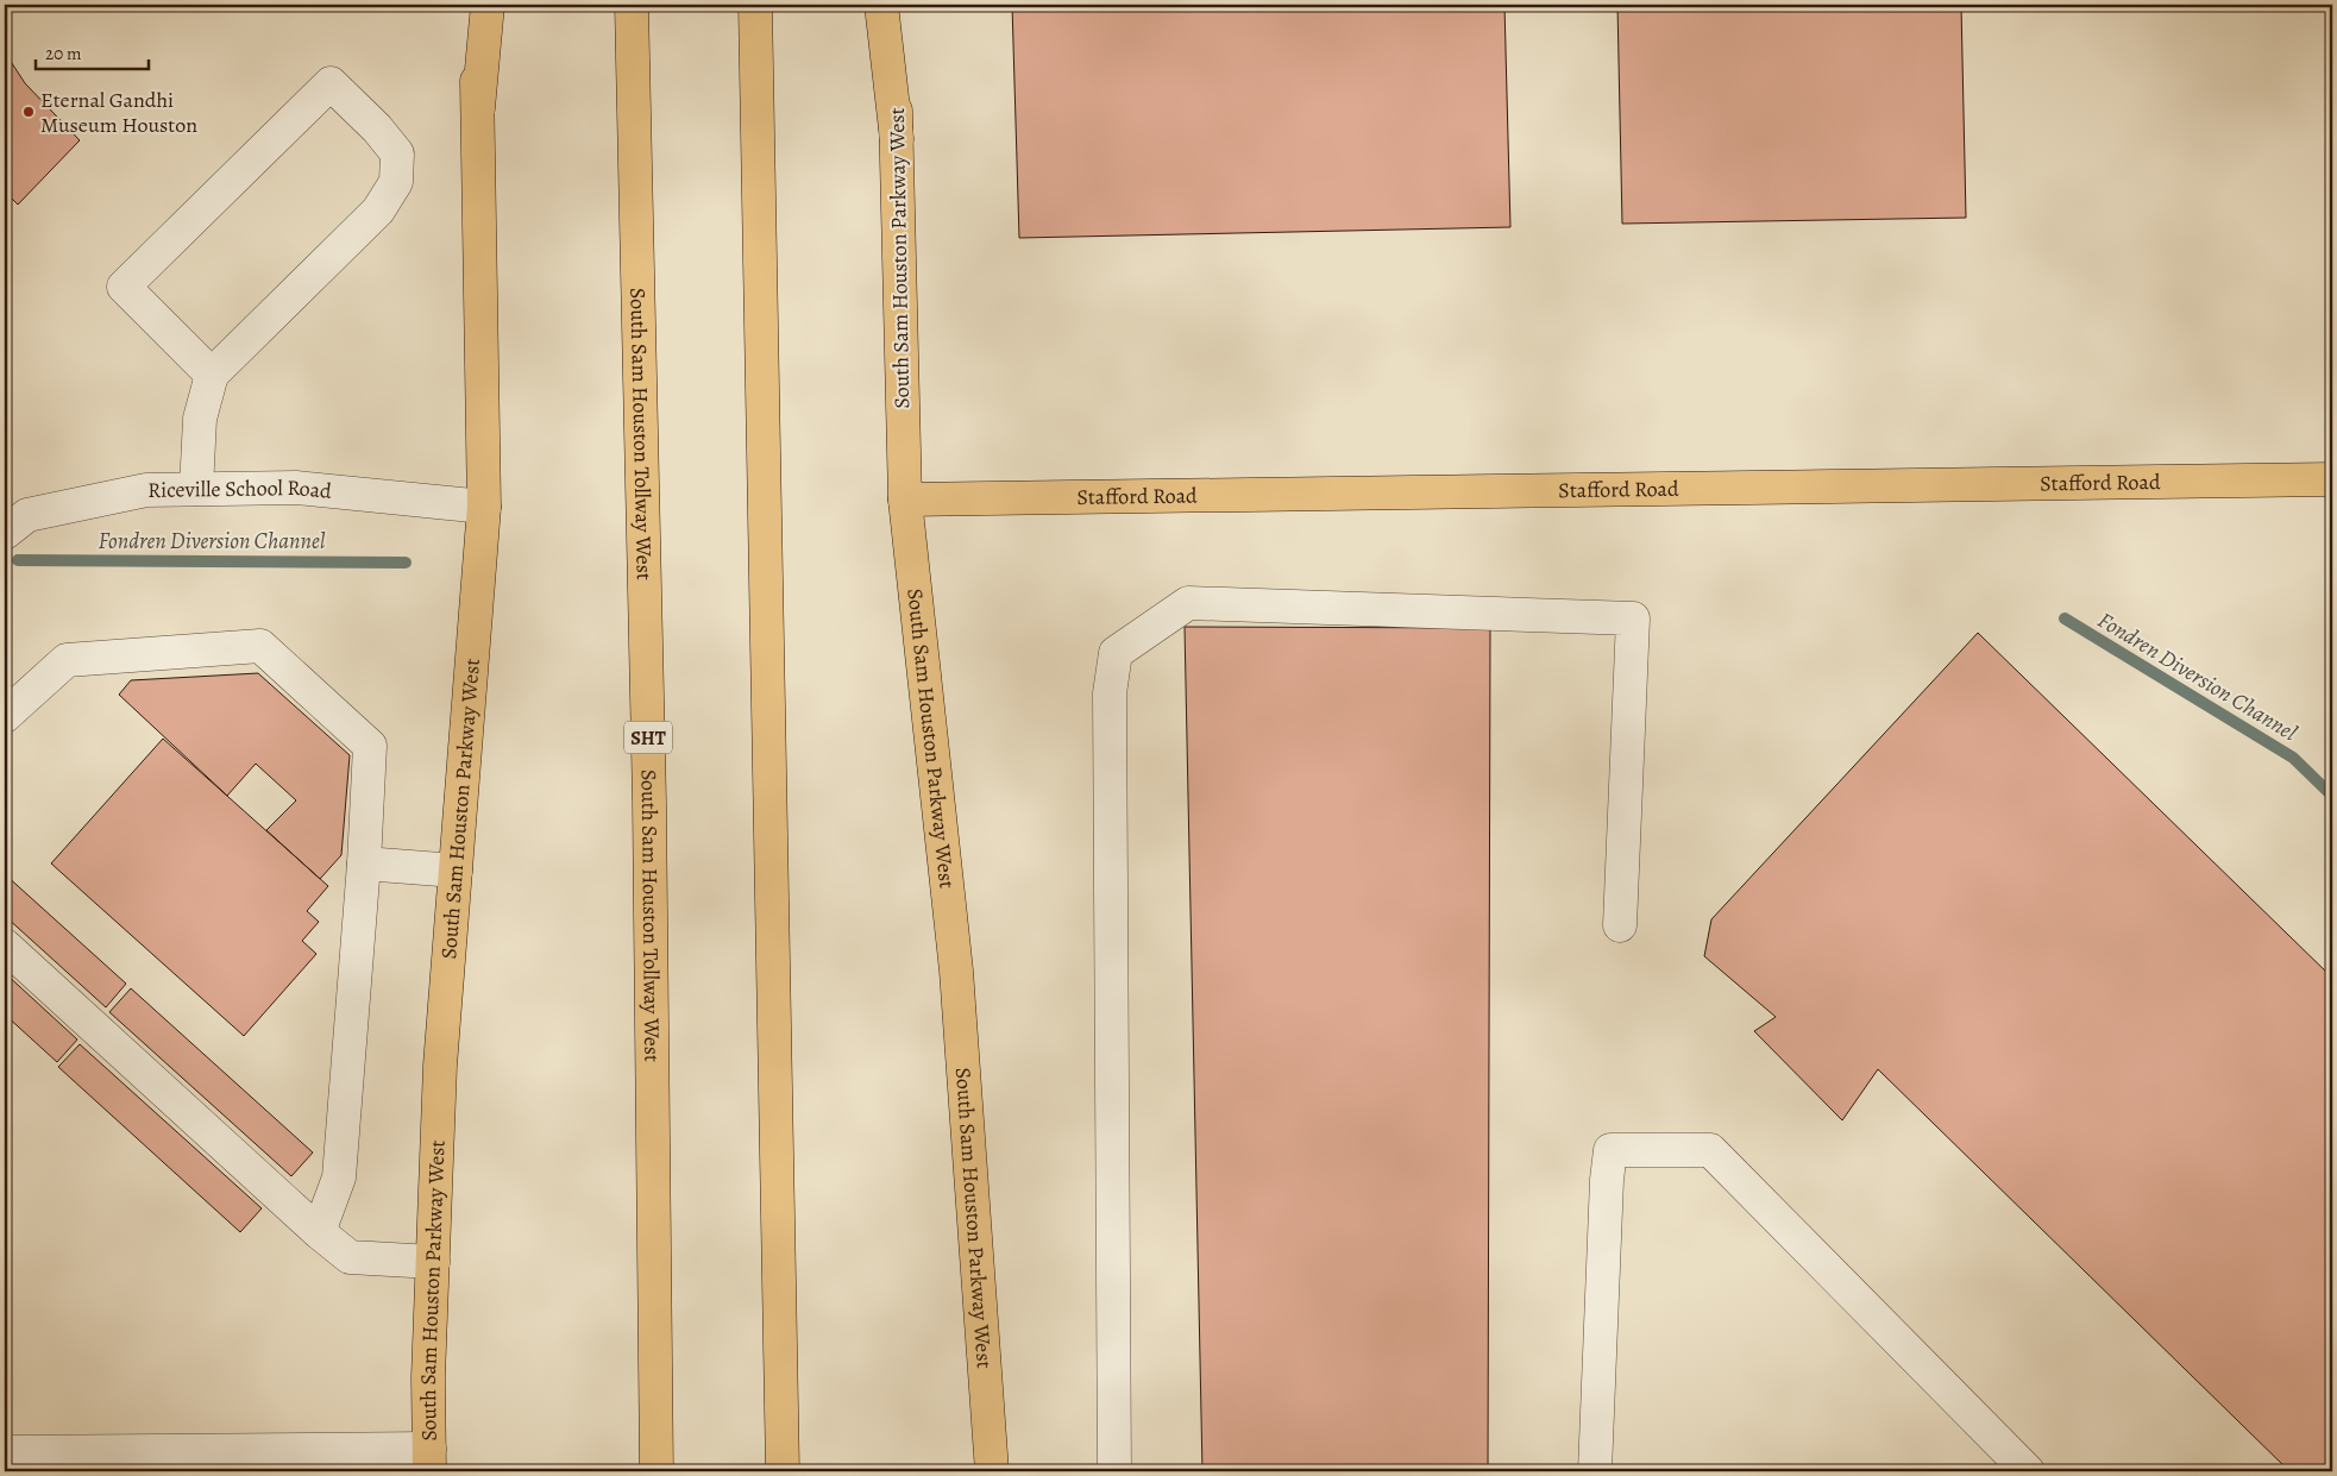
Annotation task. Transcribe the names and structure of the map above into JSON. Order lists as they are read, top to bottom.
{
  "streets": {
    "main road": [
      "South Sam Houston Parkway West",
      "South Sam Houston Tollway West",
      "Stafford Road",
      "SHT"
    ],
    "street": ["Riceville School Road"]
  },
  "crossings": [
    ["South Sam Houston Parkway West", "Stafford Road"],
    ["South Sam Houston Parkway West", "Riceville School Road"]
  ],
  "water": ["Fondren Diversion Channel"],
  "places": ["Eternal Gandhi Museum Houston"],
  "scale_bar": "20 m"
}
